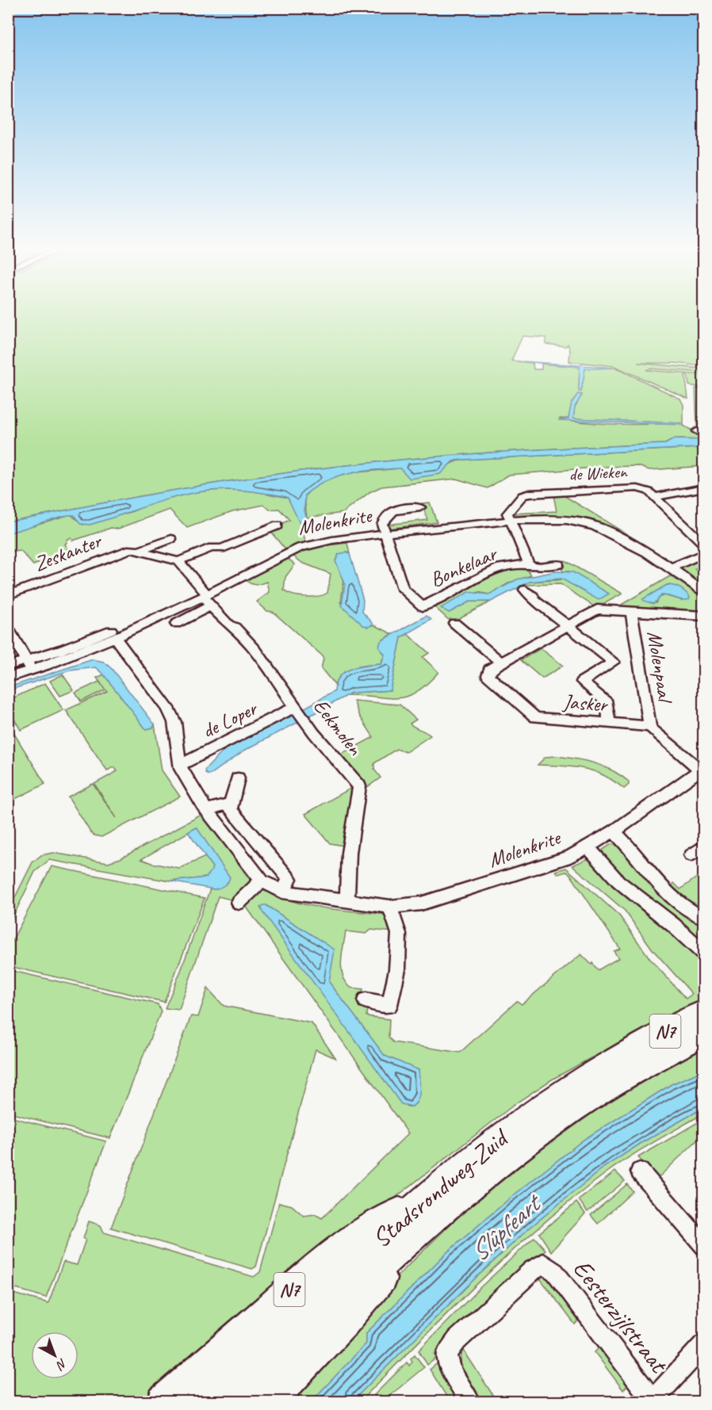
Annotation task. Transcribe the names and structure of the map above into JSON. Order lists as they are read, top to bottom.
{
  "streets": {
    "highway": ["N7", "Stadsrondweg-Zuid"],
    "street": [
      "de Wieken",
      "Molenkrite",
      "Zeskanter",
      "Bonkelaar",
      "Molenpaal",
      "Jasker",
      "de Loper",
      "Eekmolen",
      "Eesterzijlstraat"
    ]
  },
  "crossings": [
    ["de Wieken", "Molenkrite"],
    ["de Wieken", "Bonkelaar"],
    ["Molenkrite", "Bonkelaar"],
    ["Molenkrite", "de Loper"],
    ["Molenkrite", "Eekmolen"],
    ["Molenpaal", "Jasker"],
    ["de Loper", "Eekmolen"],
    ["N7", "Stadsrondweg-Zuid"]
  ],
  "water": ["Slûpfeart"],
  "north": "bottom right"
}
